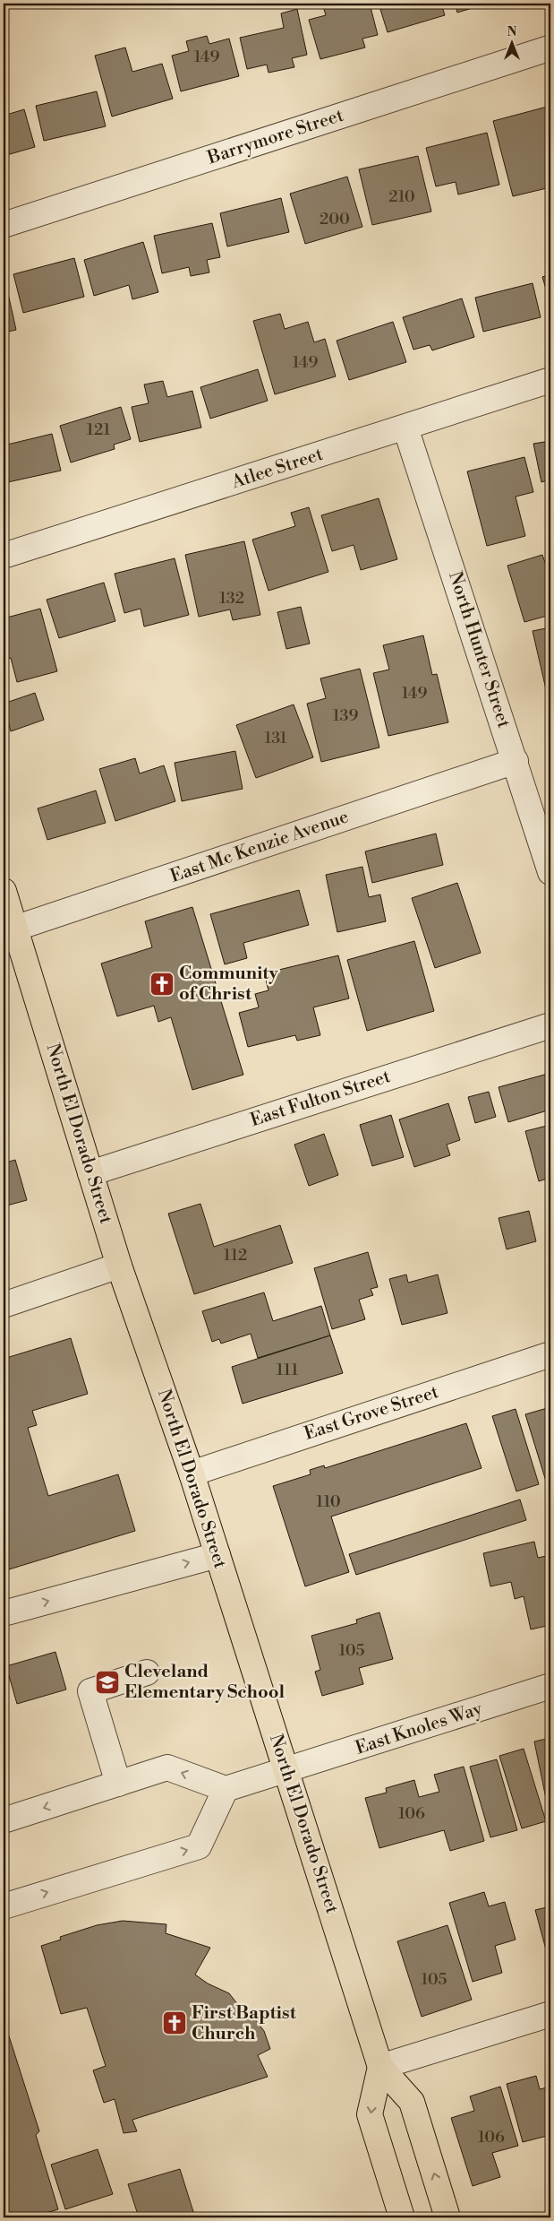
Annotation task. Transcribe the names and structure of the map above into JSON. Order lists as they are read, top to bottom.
{
  "streets": {
    "main road": ["North El Dorado Street"],
    "street": [
      "Barrymore Street",
      "Atlee Street",
      "North Hunter Street",
      "East Mc Kenzie Avenue",
      "East Fulton Street",
      "East Grove Street",
      "East Knoles Way"
    ]
  },
  "crossings": [
    ["Atlee Street", "North Hunter Street"],
    ["North Hunter Street", "East Mc Kenzie Avenue"],
    ["East Mc Kenzie Avenue", "North El Dorado Street"],
    ["East Fulton Street", "North El Dorado Street"],
    ["North El Dorado Street", "East Grove Street"],
    ["North El Dorado Street", "East Knoles Way"]
  ],
  "places": {
    "church": ["Community of Christ", "First Baptist Church"],
    "school or university": ["Cleveland Elementary School"]
  },
  "house_numbers": [
    "149",
    "210",
    "200",
    "149",
    "121",
    "132",
    "149",
    "139",
    "131",
    "112",
    "111",
    "110",
    "105",
    "106",
    "105",
    "106"
  ],
  "north": "top"
}
